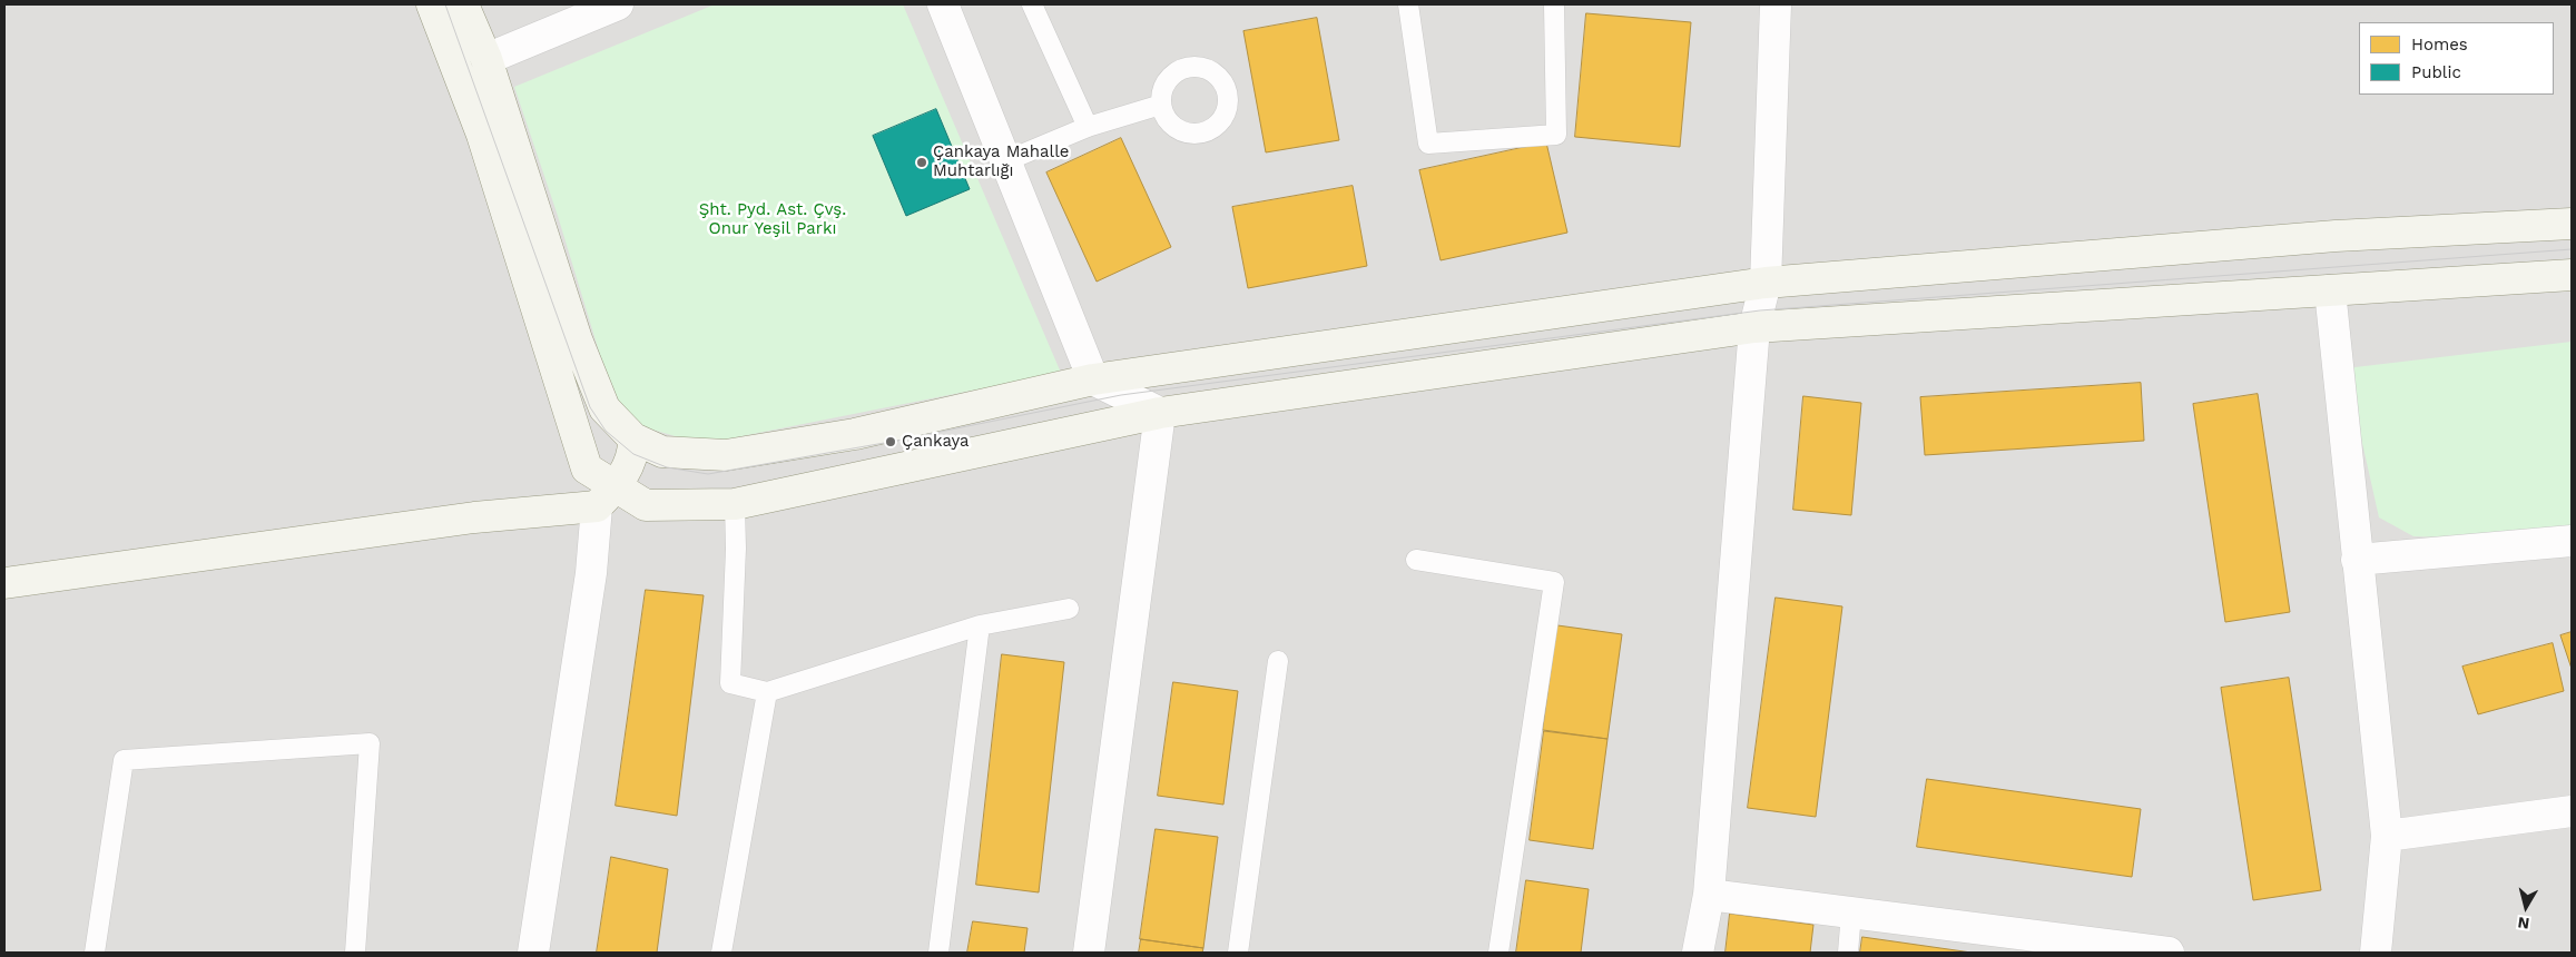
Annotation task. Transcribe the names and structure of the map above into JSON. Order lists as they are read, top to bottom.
{
  "parks": ["Şht. Pyd. Ast. Çvş. Onur Yeşil Parkı"],
  "places": ["Çankaya Mahalle Muhtarlığı", "Çankaya"],
  "legend": ["Homes", "Public"],
  "north": "bottom"
}
